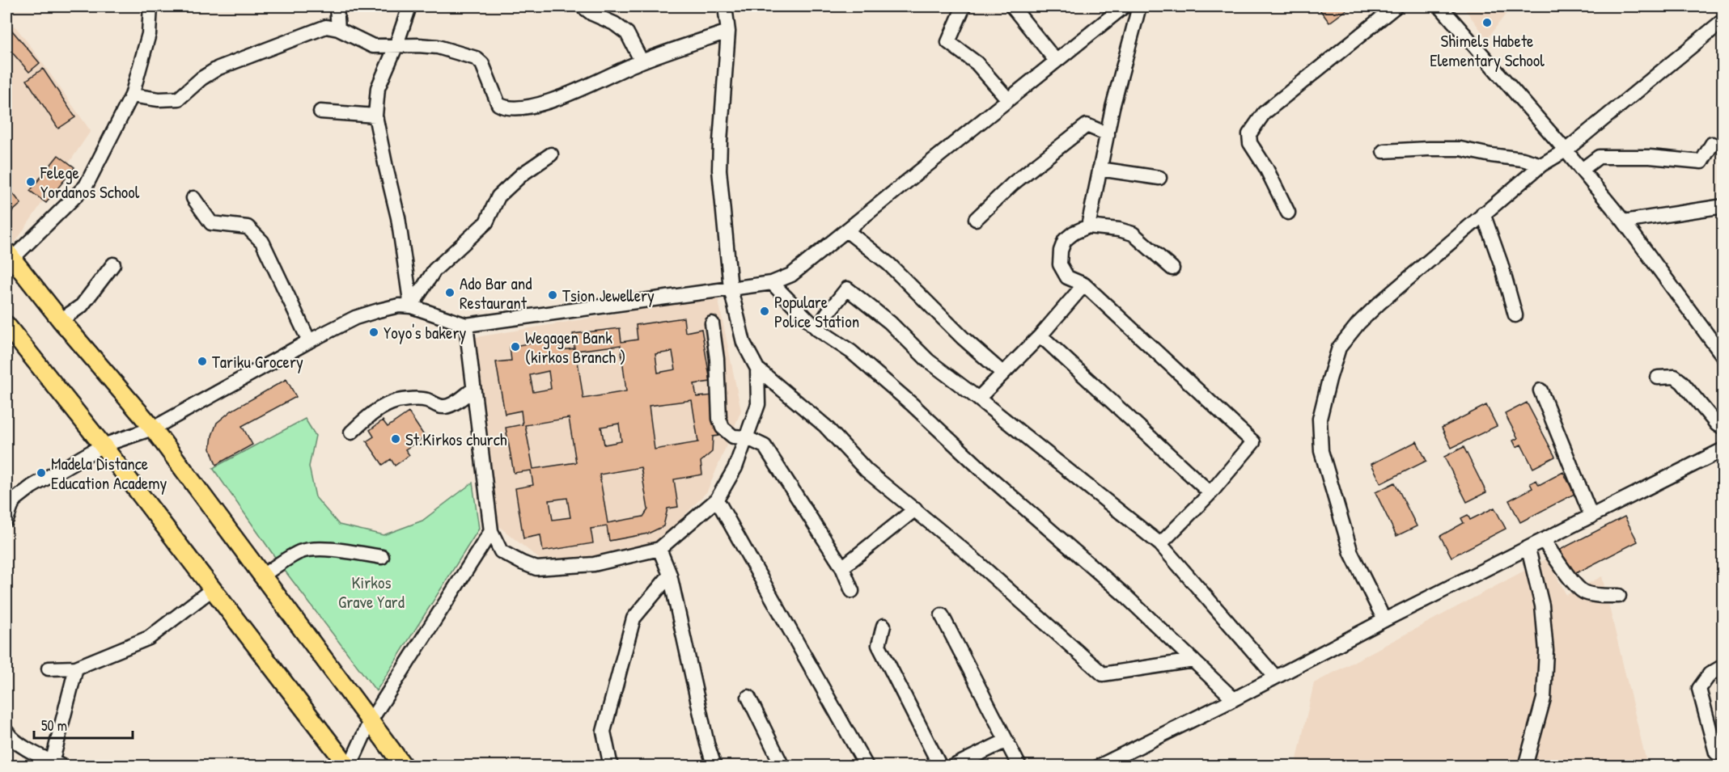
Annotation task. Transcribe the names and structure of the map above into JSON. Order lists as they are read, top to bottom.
{
  "parks": ["Kirkos Grave Yard"],
  "places": [
    "Shimels Habete Elementary School",
    "Felege Yordanos School",
    "Ado Bar and Restaurant",
    "Tsion Jewellery",
    "Populare Police Station",
    "Yoyo's bakery",
    "Wegagen Bank (kirkos Branch )",
    "Tariku Grocery",
    "St.Kirkos church",
    "Madela Distance Education Academy"
  ],
  "scale_bar": "50 m"
}
